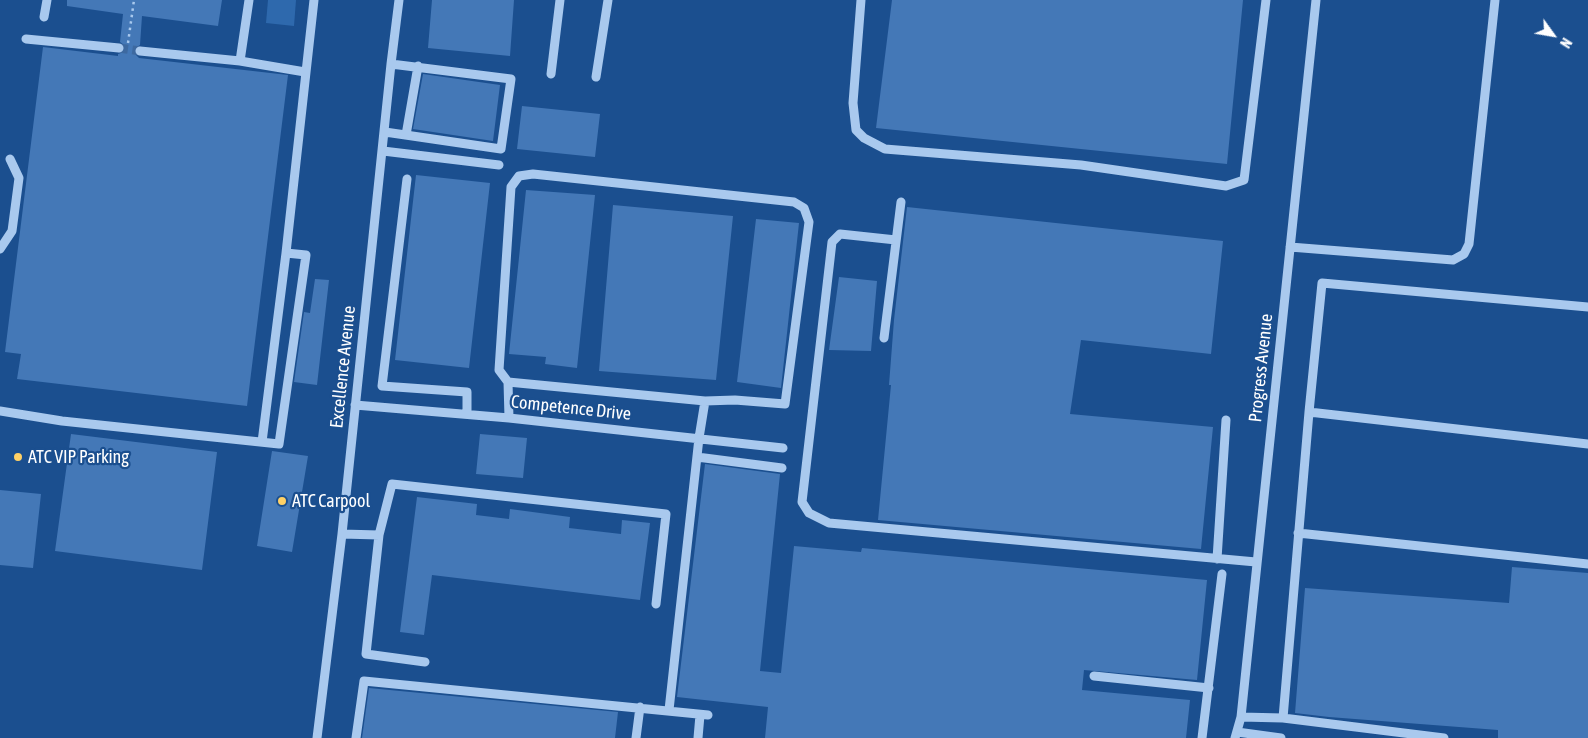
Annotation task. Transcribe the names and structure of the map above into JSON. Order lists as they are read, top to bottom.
{
  "streets": {
    "street": ["Excellence Avenue", "Progress Avenue", "Competence Drive"]
  },
  "crossings": [
    ["Excellence Avenue", "Competence Drive"]
  ],
  "places": ["ATC VIP Parking", "ATC Carpool"],
  "north": "bottom right"
}
